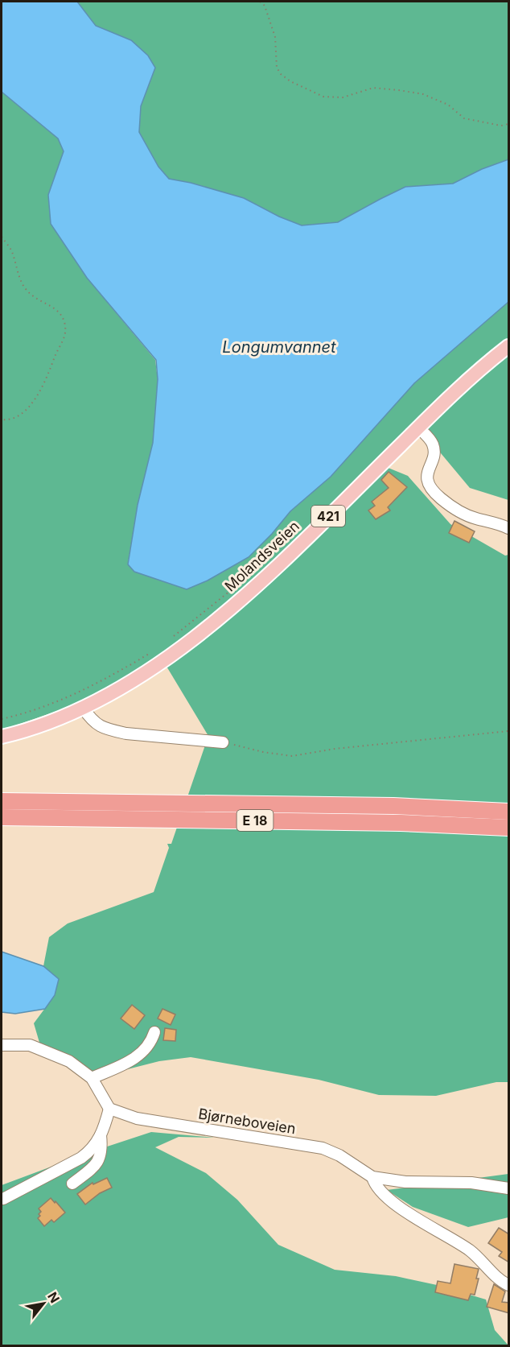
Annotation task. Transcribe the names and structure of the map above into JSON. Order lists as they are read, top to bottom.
{
  "streets": {
    "highway": ["E 18"],
    "main road": ["421", "Molandsveien"],
    "street": ["Bjørneboveien"]
  },
  "water": ["Longumvannet"],
  "north": "top right"
}
